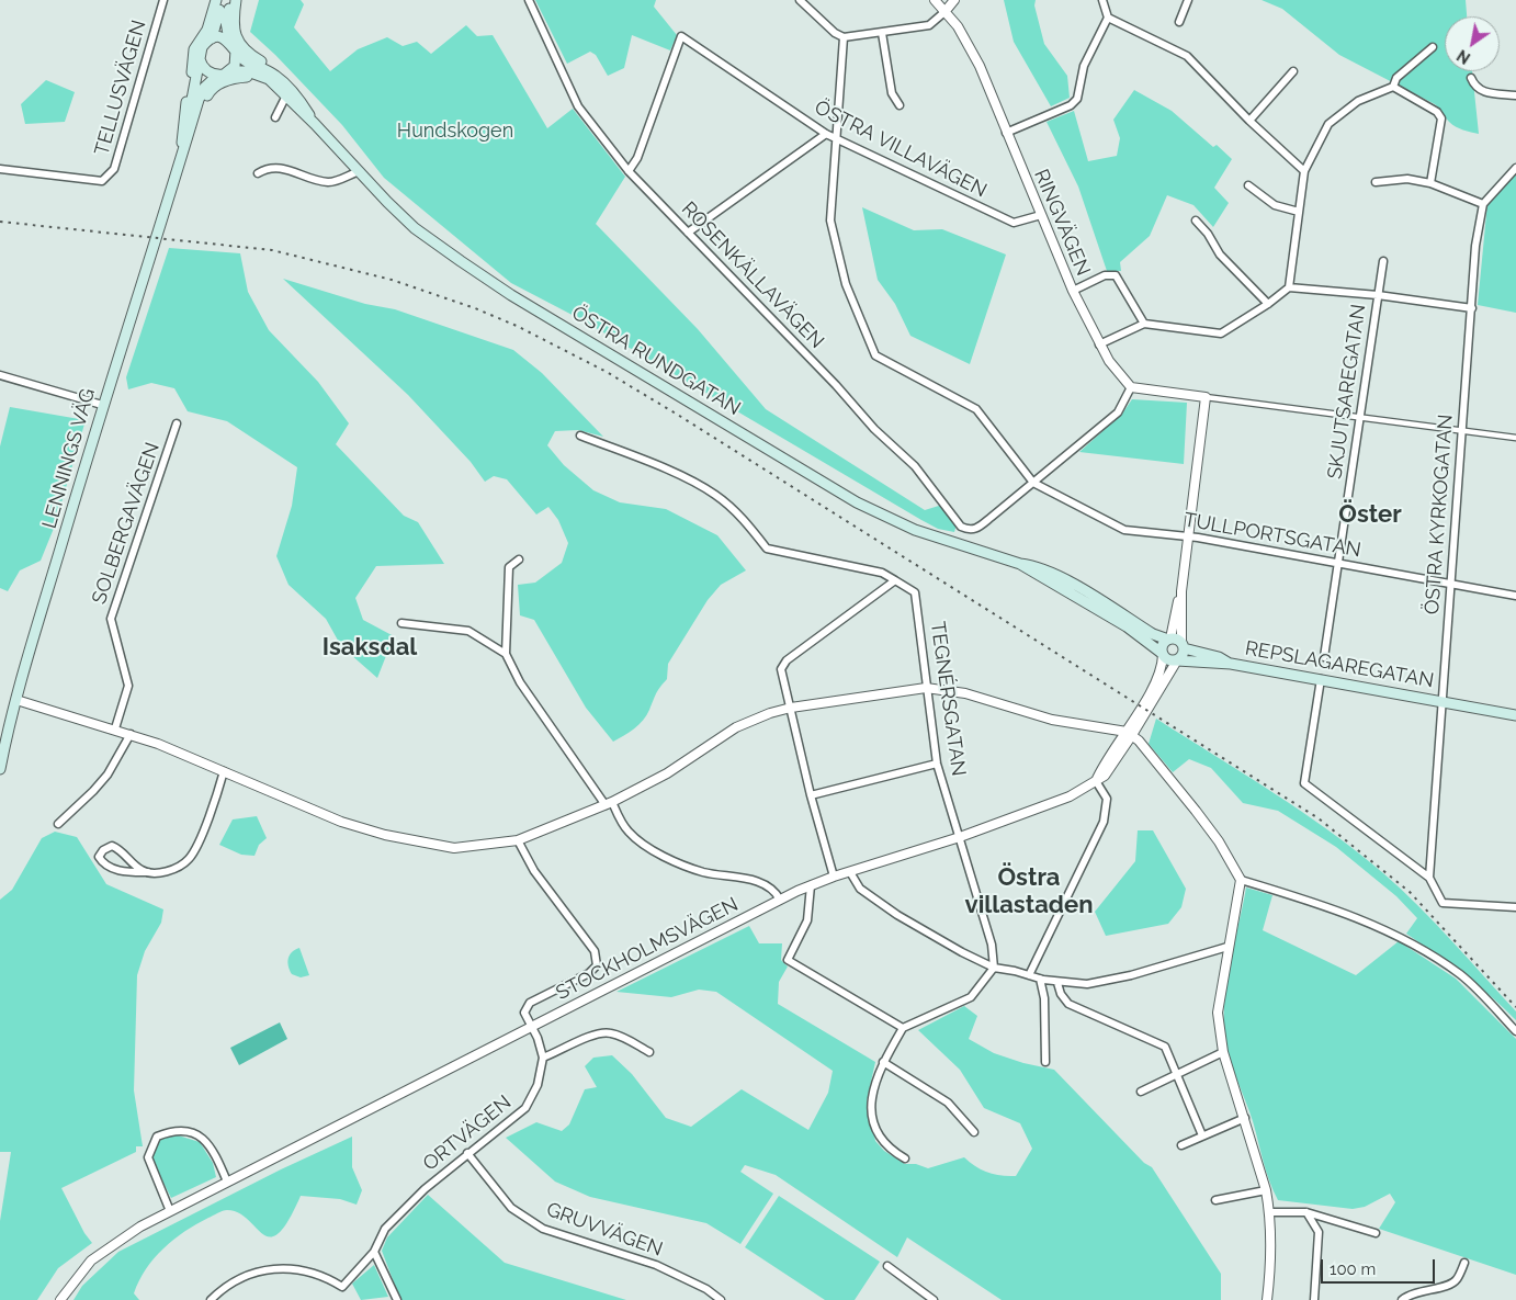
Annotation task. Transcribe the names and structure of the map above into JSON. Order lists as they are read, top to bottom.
{
  "streets": {
    "main road": ["ÖSTRA RUNDGATAN", "LENNINGS VÄG", "REPSLAGAREGATAN"],
    "street": [
      "TELLUSVÄGEN",
      "ÖSTRA VILLAVÄGEN",
      "RINGVÄGEN",
      "ROSENKÄLLAVÄGEN",
      "SKJUTSAREGATAN",
      "ÖSTRA KYRKOGATAN",
      "SOLBERGAVÄGEN",
      "TULLPORTSGATAN",
      "TEGNÉRSGATAN",
      "STOCKHOLMSVÄGEN",
      "ORTVÄGEN",
      "GRUVVÄGEN"
    ]
  },
  "crossings": [
    ["ÖSTRA VILLAVÄGEN", "RINGVÄGEN"],
    ["ÖSTRA VILLAVÄGEN", "ROSENKÄLLAVÄGEN"],
    ["RINGVÄGEN", "ROSENKÄLLAVÄGEN"],
    ["ROSENKÄLLAVÄGEN", "TULLPORTSGATAN"],
    ["ÖSTRA RUNDGATAN", "LENNINGS VÄG"],
    ["ÖSTRA RUNDGATAN", "REPSLAGAREGATAN"],
    ["SKJUTSAREGATAN", "TULLPORTSGATAN"],
    ["ÖSTRA KYRKOGATAN", "TULLPORTSGATAN"],
    ["ÖSTRA KYRKOGATAN", "REPSLAGAREGATAN"],
    ["TEGNÉRSGATAN", "STOCKHOLMSVÄGEN"],
    ["ORTVÄGEN", "GRUVVÄGEN"]
  ],
  "districts": ["Öster", "Isaksdal", "Östra villastaden"],
  "parks": ["Hundskogen"],
  "scale_bar": "100 m",
  "north": "bottom left"
}
